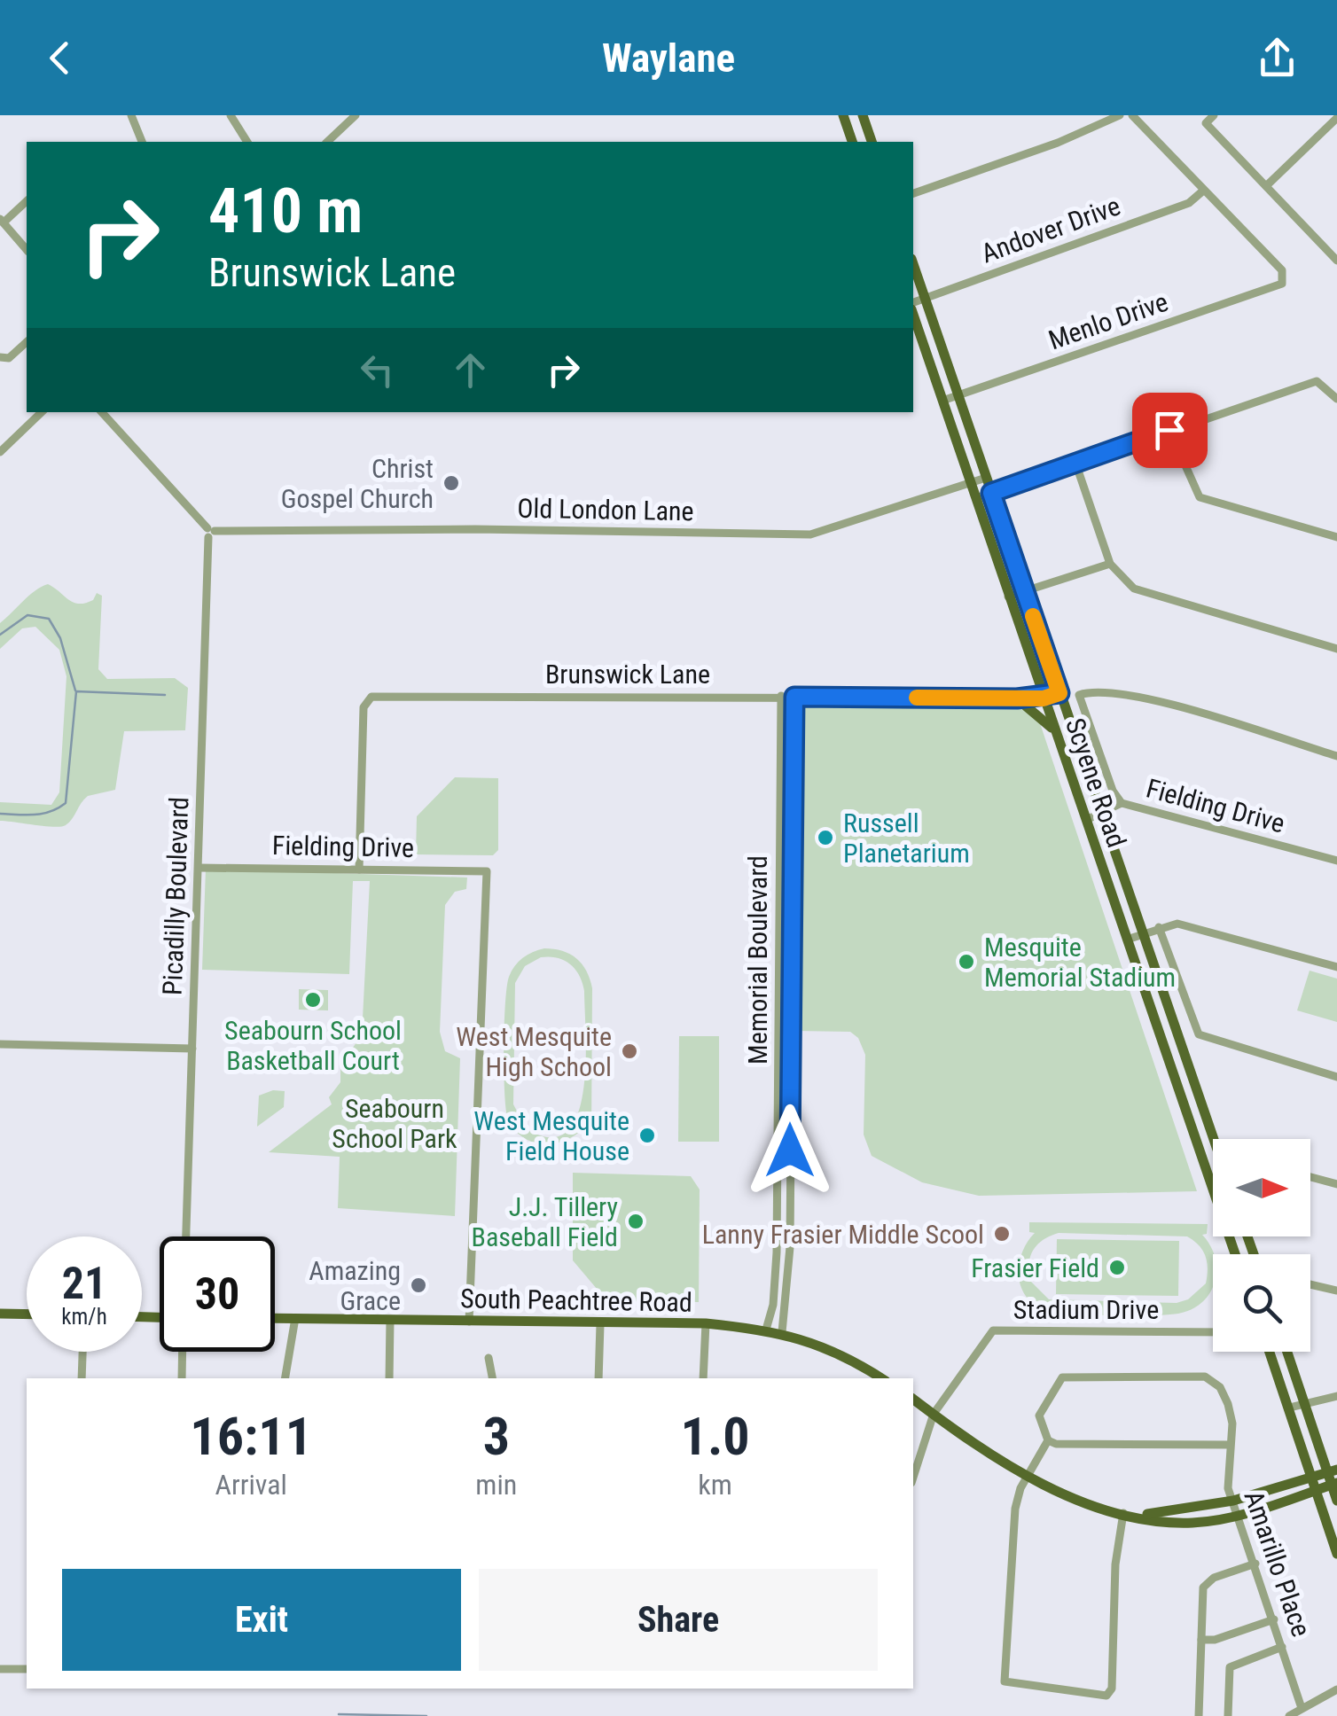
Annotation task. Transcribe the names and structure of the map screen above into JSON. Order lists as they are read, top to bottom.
{
  "streets": {
    "main road": ["Scyene Road", "South Peachtree Road"],
    "street": [
      "Andover Drive",
      "Menlo Drive",
      "Old London Lane",
      "Brunswick Lane",
      "Fielding Drive",
      "Picadilly Boulevard",
      "Memorial Boulevard",
      "Stadium Drive",
      "Amarillo Place"
    ]
  },
  "crossings": [
    ["Andover Drive", "Menlo Drive"],
    ["Andover Drive", "Scyene Road"],
    ["Menlo Drive", "Scyene Road"],
    ["Old London Lane", "Scyene Road"],
    ["Old London Lane", "Picadilly Boulevard"],
    ["Brunswick Lane", "Scyene Road"],
    ["Brunswick Lane", "Fielding Drive"],
    ["Brunswick Lane", "Memorial Boulevard"],
    ["Scyene Road", "Fielding Drive"],
    ["Fielding Drive", "Picadilly Boulevard"],
    ["Fielding Drive", "South Peachtree Road"],
    ["Memorial Boulevard", "South Peachtree Road"]
  ],
  "parks": ["Seabourn School Park"],
  "places": [
    "Christ Gospel Church",
    "Russell Planetarium",
    "Mesquite Memorial Stadium",
    "Seabourn School Basketball Court",
    "West Mesquite High School",
    "West Mesquite Field House",
    "J.J. Tillery Baseball Field",
    "Lanny Frasier Middle Scool",
    "Frasier Field",
    "Amazing Grace"
  ],
  "north": "right",
  "page": {
    "header": "Waylane",
    "turn": ["410 m", "Brunswick Lane"],
    "speed": "21 km/h",
    "limit": "30",
    "eta": [
      "16:11",
      "Arrival",
      "3",
      "min",
      "1.0",
      "km"
    ],
    "buttons": ["Exit", "Share"]
  }
}
